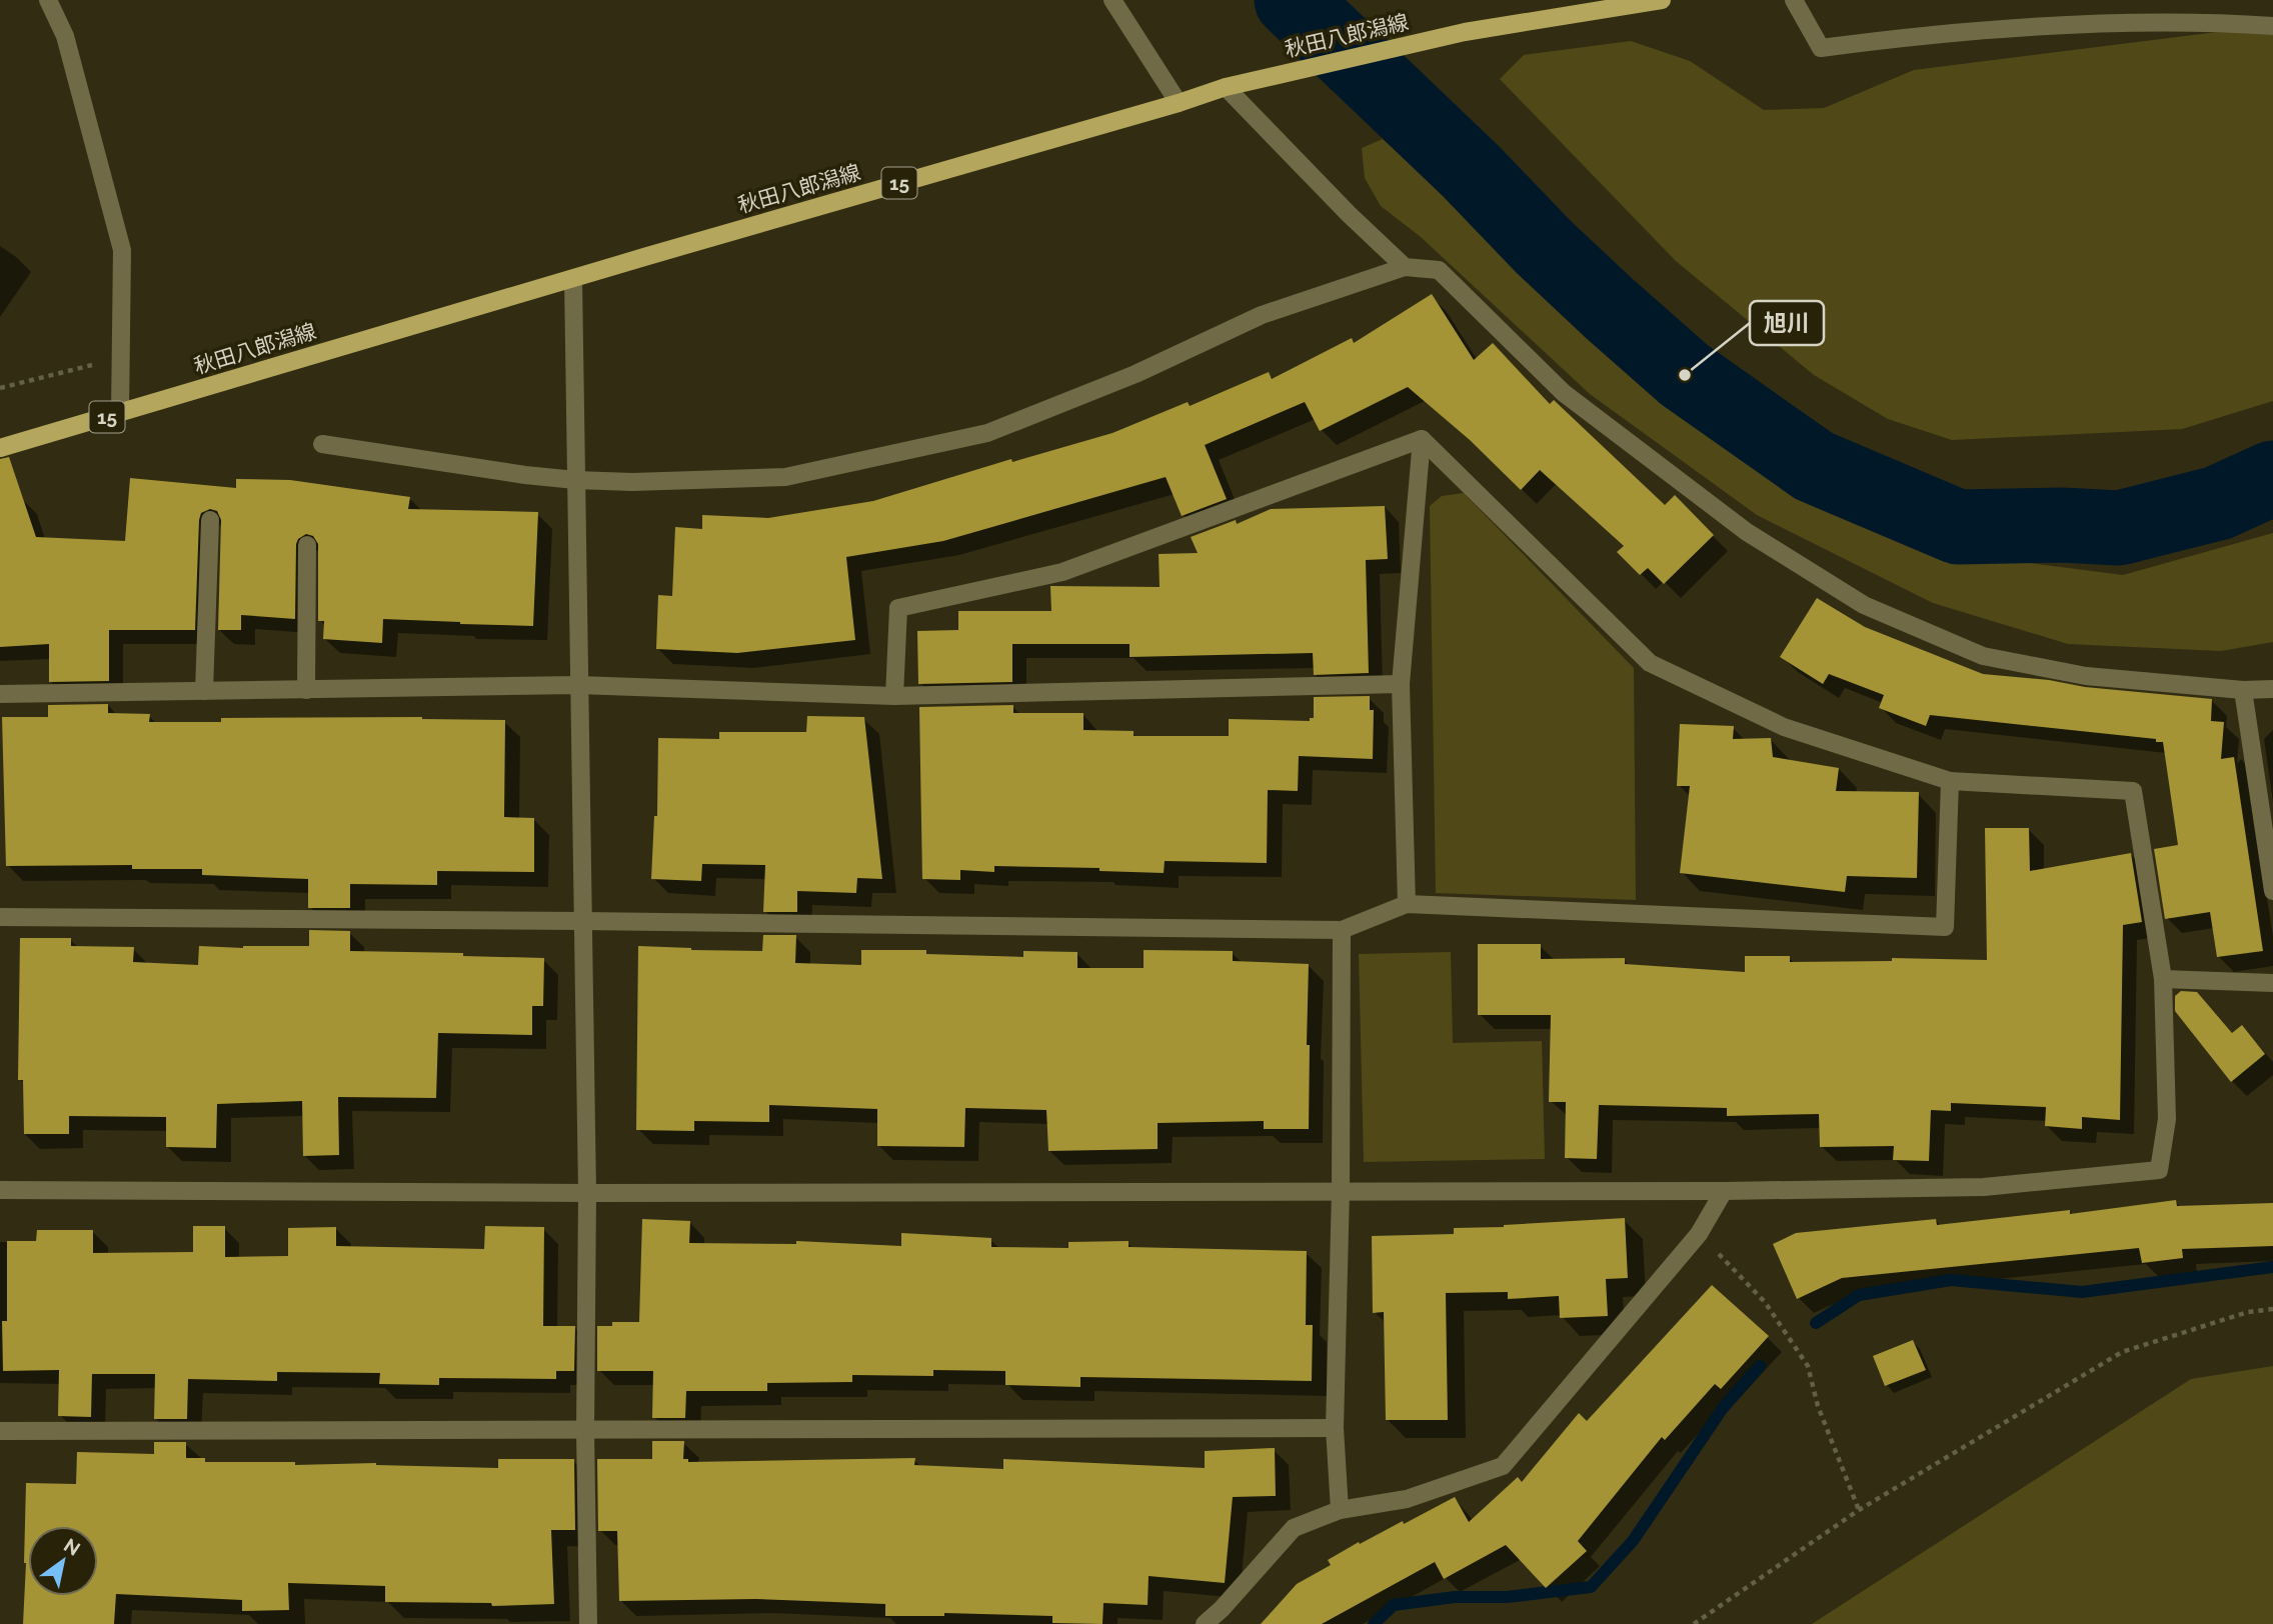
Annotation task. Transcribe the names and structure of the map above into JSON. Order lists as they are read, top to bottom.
{
  "streets": {
    "main road": ["秋田八郎潟線", "15"]
  },
  "places": ["旭川"],
  "north": "top right"
}
